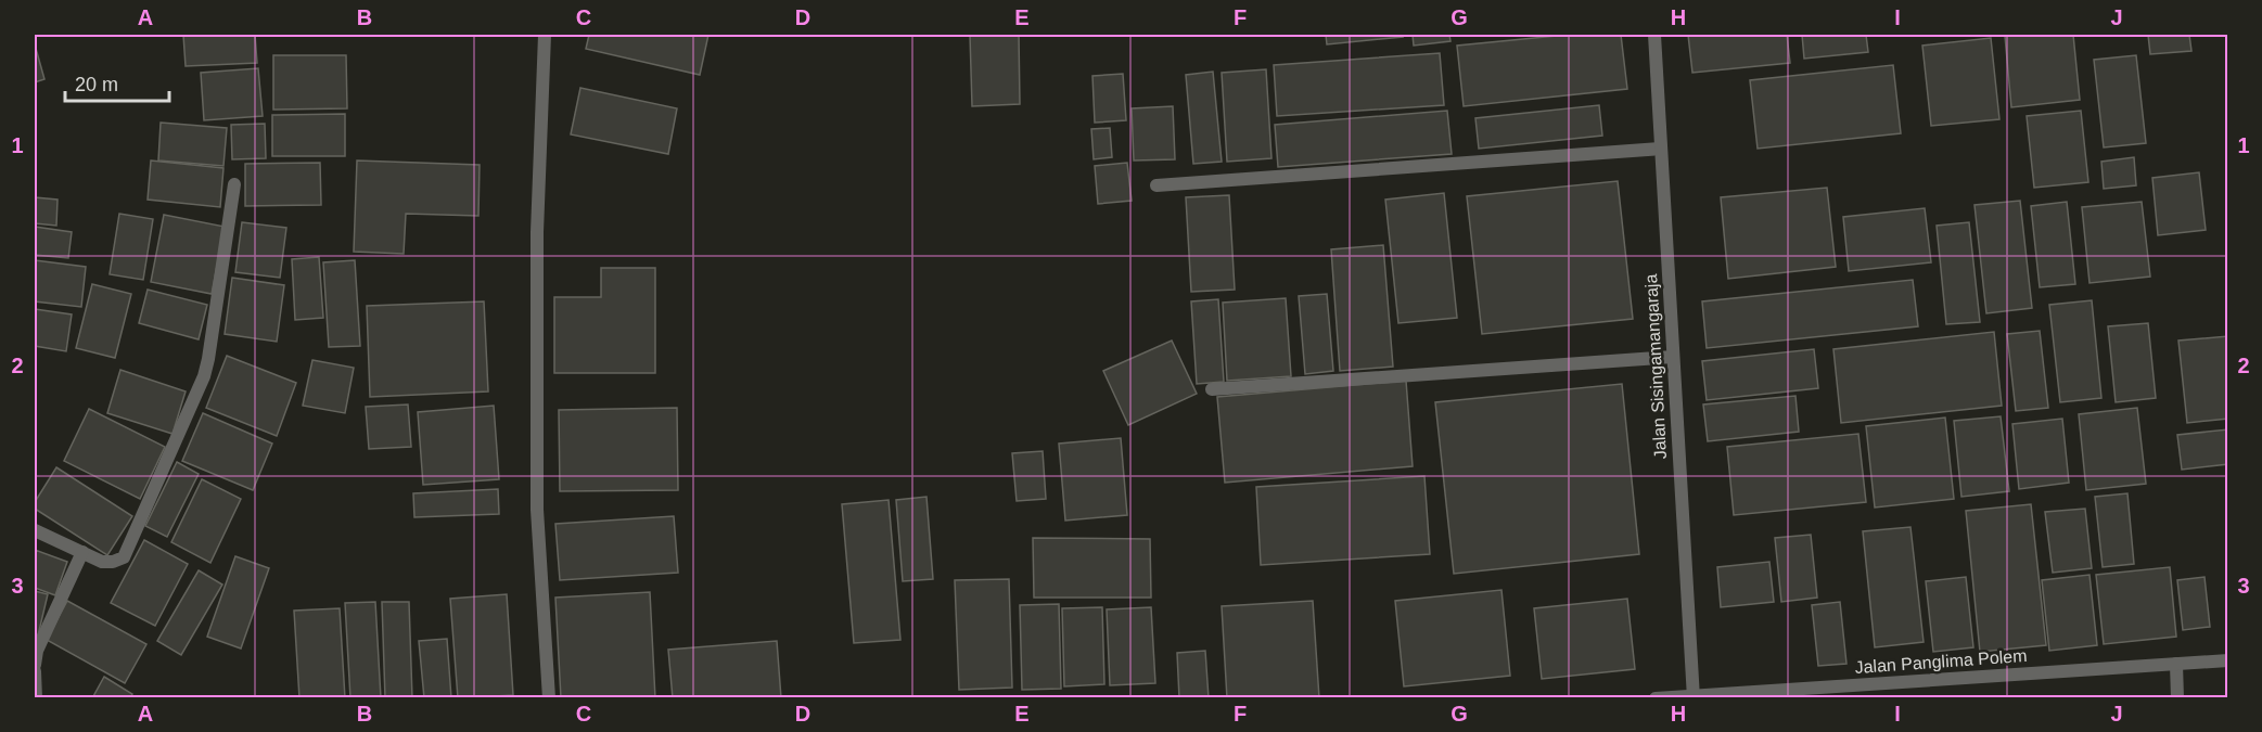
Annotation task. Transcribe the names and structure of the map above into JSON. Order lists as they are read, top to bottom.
{
  "streets": {
    "street": ["Jalan Sisingamangaraja", "Jalan Panglima Polem"]
  },
  "crossings": [
    ["Jalan Sisingamangaraja", "Jalan Panglima Polem"]
  ],
  "scale_bar": "20 m",
  "grid": {
    "columns": [
      "A",
      "B",
      "C",
      "D",
      "E",
      "F",
      "G",
      "H",
      "I",
      "J"
    ],
    "rows": ["1", "2", "3"]
  }
}
